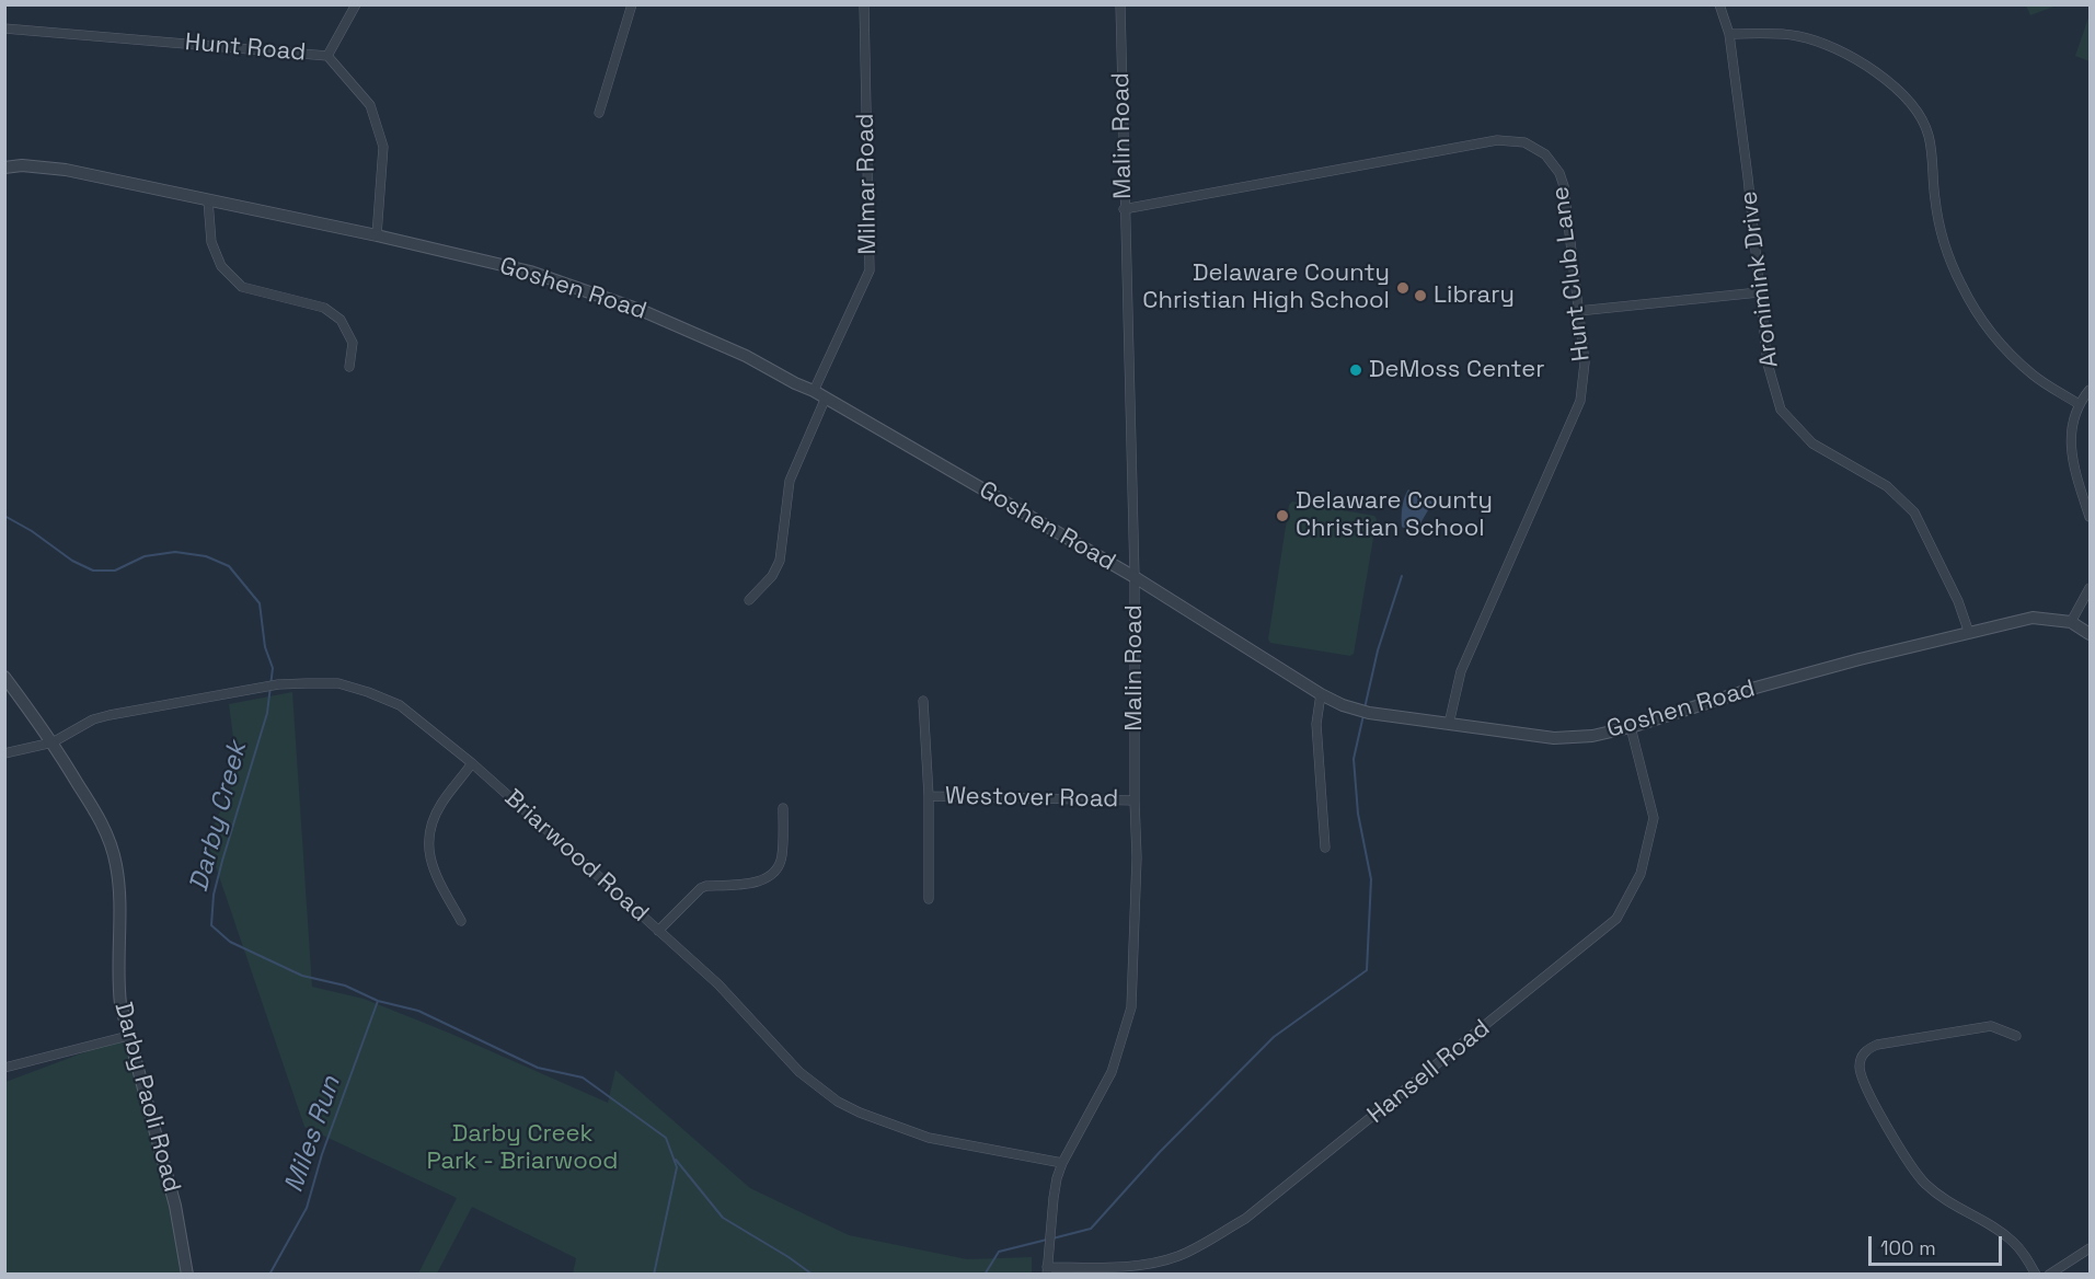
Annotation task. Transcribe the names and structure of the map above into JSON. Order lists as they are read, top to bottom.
{
  "streets": {
    "street": [
      "Hunt Road",
      "Malin Road",
      "Milmar Road",
      "Hunt Club Lane",
      "Aronimink Drive",
      "Goshen Road",
      "Westover Road",
      "Briarwood Road",
      "Hansell Road",
      "Darby Paoli Road"
    ]
  },
  "crossings": [
    ["Hunt Road", "Goshen Road"],
    ["Malin Road", "Hunt Club Lane"],
    ["Malin Road", "Goshen Road"],
    ["Malin Road", "Westover Road"],
    ["Malin Road", "Briarwood Road"],
    ["Malin Road", "Hansell Road"],
    ["Milmar Road", "Goshen Road"],
    ["Hunt Club Lane", "Goshen Road"],
    ["Aronimink Drive", "Goshen Road"],
    ["Goshen Road", "Hansell Road"],
    ["Briarwood Road", "Darby Paoli Road"]
  ],
  "water": ["Darby Creek", "Miles Run"],
  "parks": ["Darby Creek Park - Briarwood"],
  "places": [
    "Delaware County Christian High School",
    "Library",
    "DeMoss Center",
    "Delaware County Christian School"
  ],
  "scale_bar": "100 m"
}
